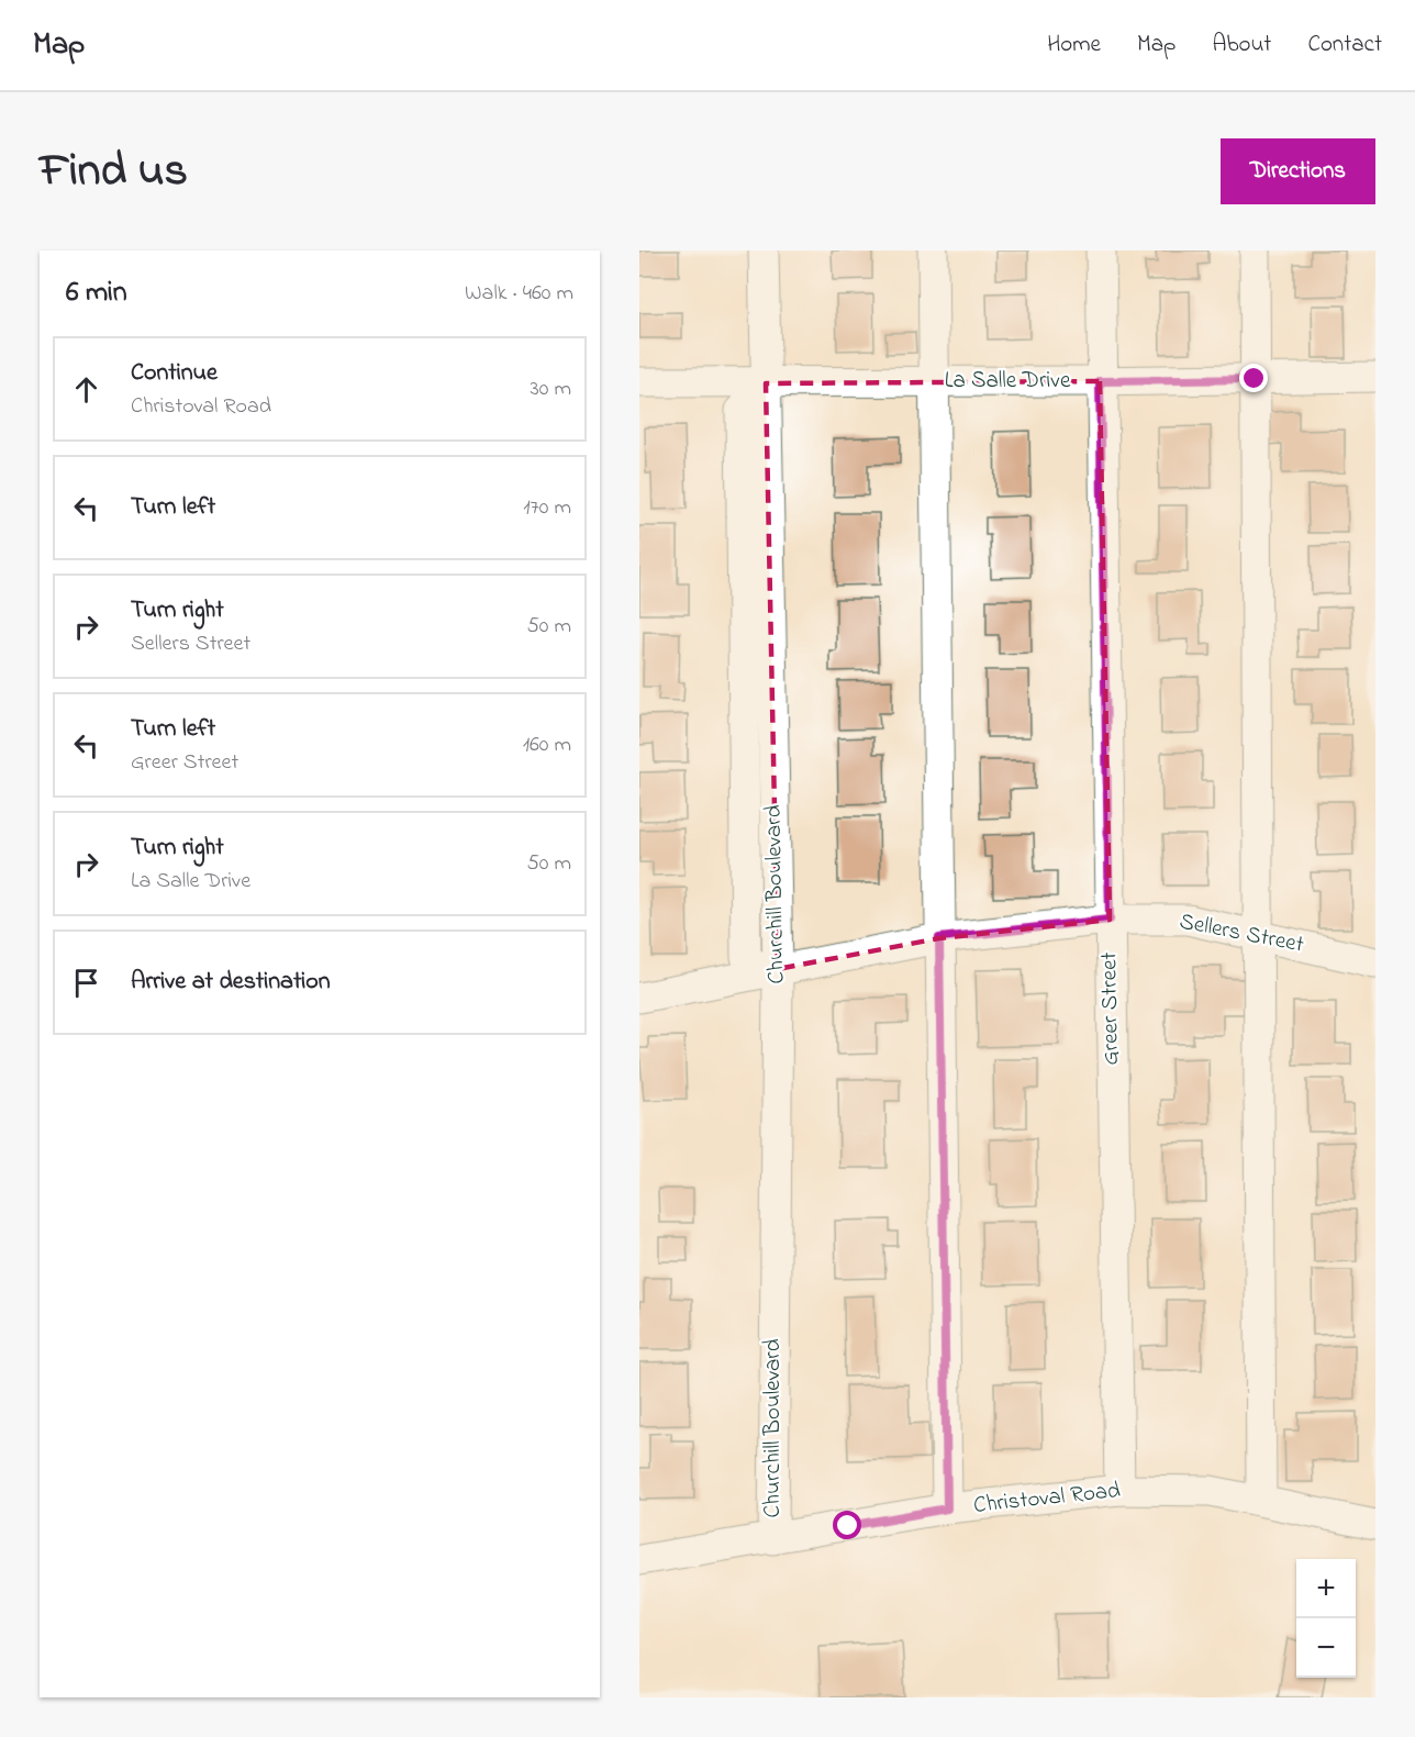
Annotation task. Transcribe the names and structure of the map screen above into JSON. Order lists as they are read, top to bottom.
{
  "streets": {
    "street": [
      "La Salle Drive",
      "Churchill Boulevard",
      "Sellers Street",
      "Greer Street",
      "Christoval Road"
    ]
  },
  "crossings": [
    ["La Salle Drive", "Churchill Boulevard"],
    ["La Salle Drive", "Greer Street"],
    ["Churchill Boulevard", "Sellers Street"],
    ["Churchill Boulevard", "Christoval Road"],
    ["Sellers Street", "Greer Street"],
    ["Greer Street", "Christoval Road"]
  ],
  "page": {
    "header": "Map",
    "nav": [
      "Home",
      "Map",
      "About",
      "Contact"
    ],
    "title": "Find us",
    "buttons": "Directions",
    "heading": ["6 min", "Walk · 460 m"],
    "list": [
      ["Continue", "Christoval Road", "30 m"],
      ["Turn left", "170 m"],
      ["Turn right", "Sellers Street", "50 m"],
      ["Turn left", "Greer Street", "160 m"],
      ["Turn right", "La Salle Drive", "50 m"],
      "Arrive at destination"
    ],
    "map_buttons": ["+", "−"]
  }
}
